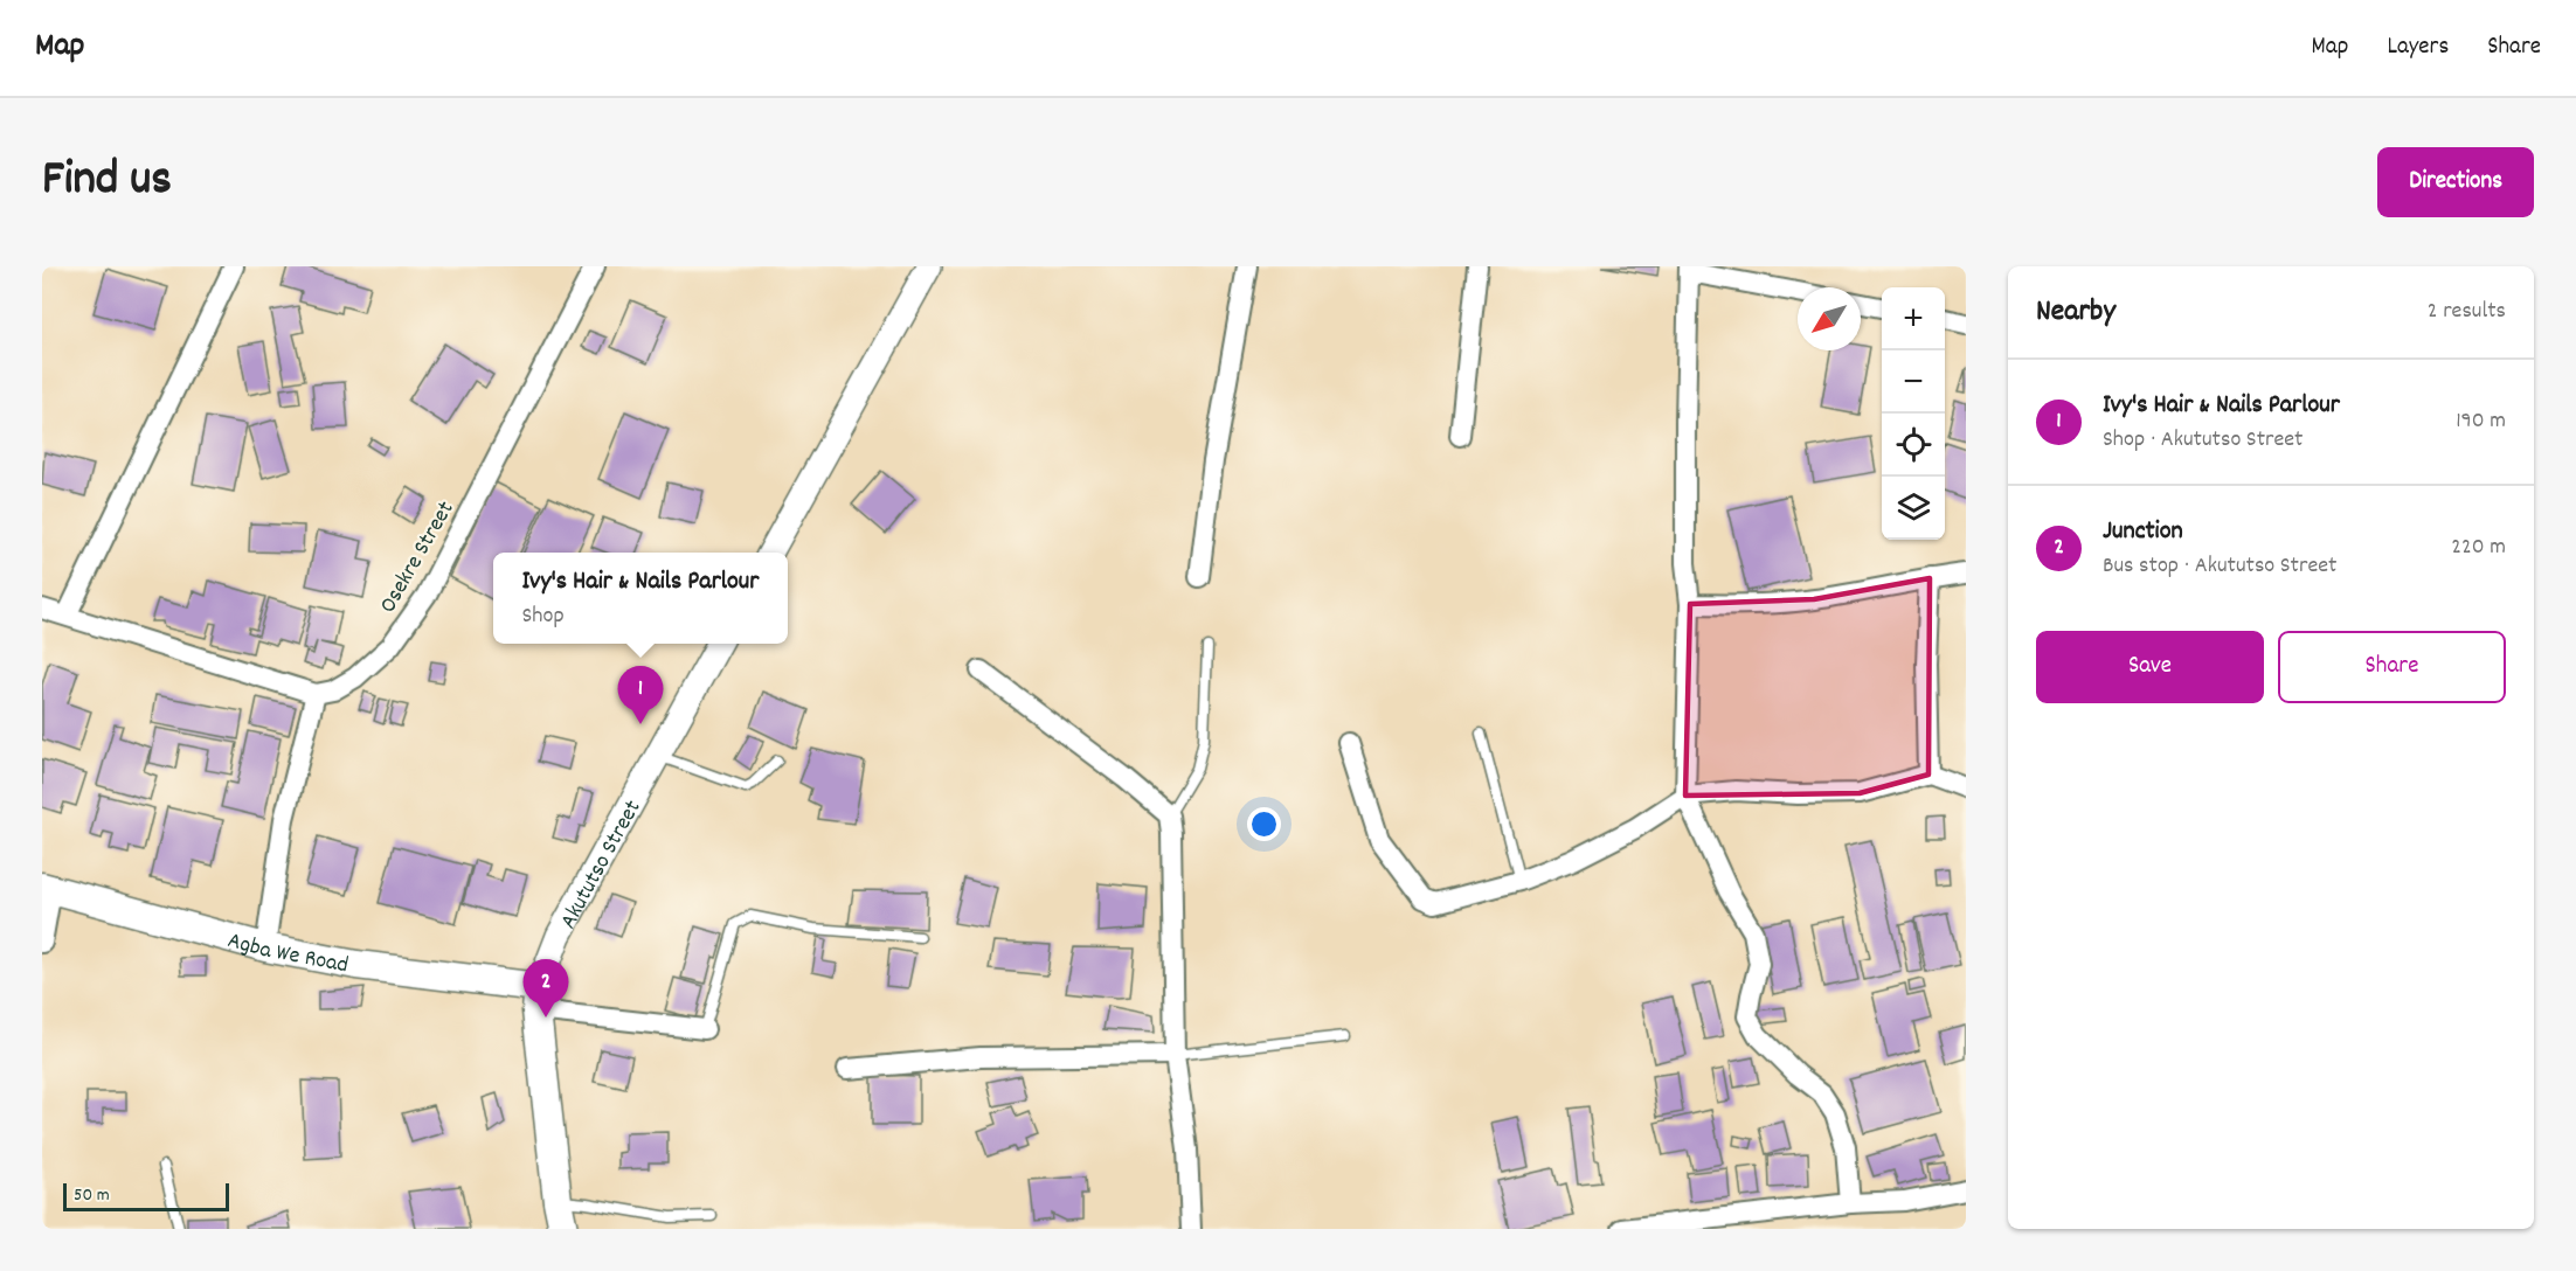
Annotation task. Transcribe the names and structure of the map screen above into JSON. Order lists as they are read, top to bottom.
{
  "streets": {
    "main road": ["Akututso Street", "Agba We Road"],
    "street": ["Osekre Street"]
  },
  "crossings": [
    ["Akututso Street", "Agba We Road"]
  ],
  "scale_bar": "50 m",
  "north": "bottom left",
  "page": {
    "header": "Map",
    "nav": ["Map", "Layers", "Share"],
    "title": "Find us",
    "buttons": [
      "Directions",
      ["Save", "Share"]
    ],
    "heading": ["Nearby", "2 results"],
    "map_buttons": ["+", "−"],
    "list": [
      {
        "mark": "1",
        "name": "Ivy's Hair & Nails Parlour",
        "note": "Shop · Akututso Street",
        "value": "190 m"
      },
      {
        "mark": "2",
        "name": "Junction",
        "note": "Bus stop · Akututso Street",
        "value": "220 m"
      }
    ],
    "popup": ["Ivy's Hair & Nails Parlour", "Shop"],
    "pins": ["1", "2"],
    "scale": "50 m"
  }
}
